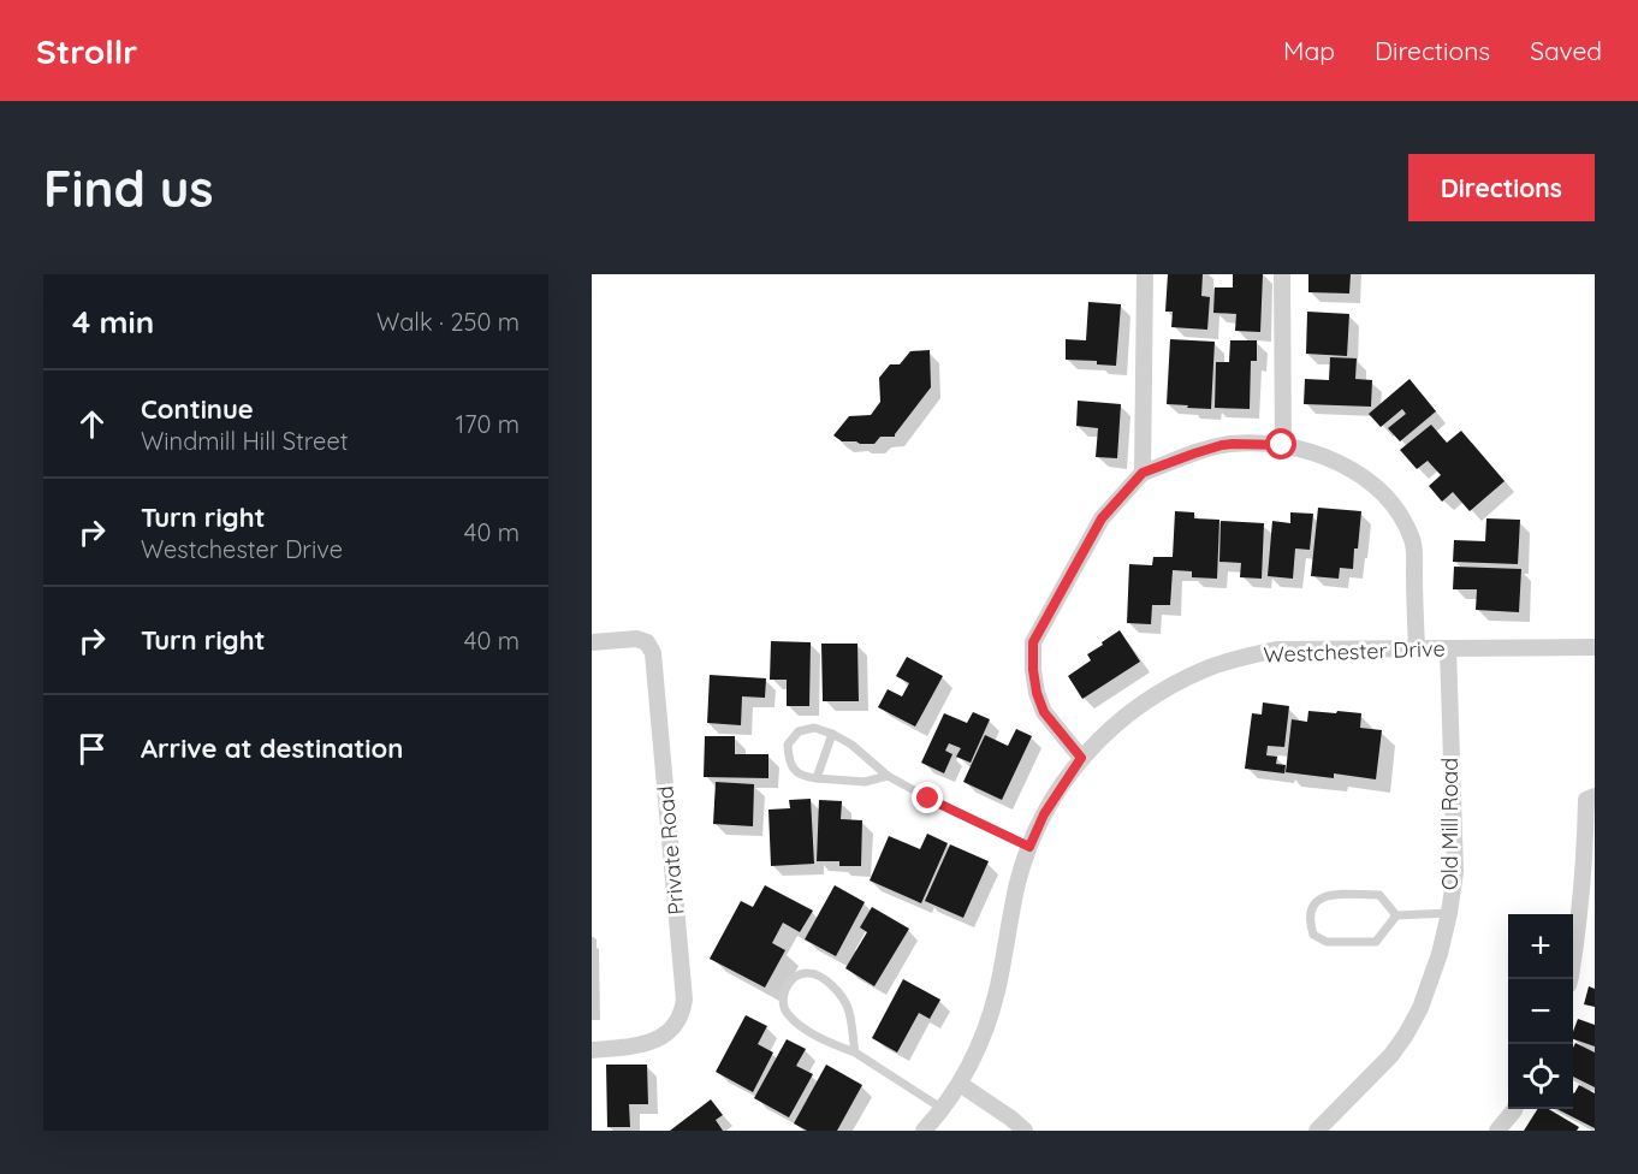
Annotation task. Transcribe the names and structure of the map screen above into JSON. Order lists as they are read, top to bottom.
{
  "streets": {
    "street": ["Westchester Drive", "Old Mill Road", "Private Road"]
  },
  "crossings": [
    ["Westchester Drive", "Old Mill Road"]
  ],
  "page": {
    "header": "Strollr",
    "nav": ["Map", "Directions", "Saved"],
    "buttons": "Directions",
    "title": "Find us",
    "heading": ["4 min", "Walk · 250 m"],
    "list": [
      ["Continue", "Windmill Hill Street", "170 m"],
      ["Turn right", "Westchester Drive", "40 m"],
      ["Turn right", "40 m"],
      "Arrive at destination"
    ],
    "map_buttons": ["+", "−"]
  }
}
